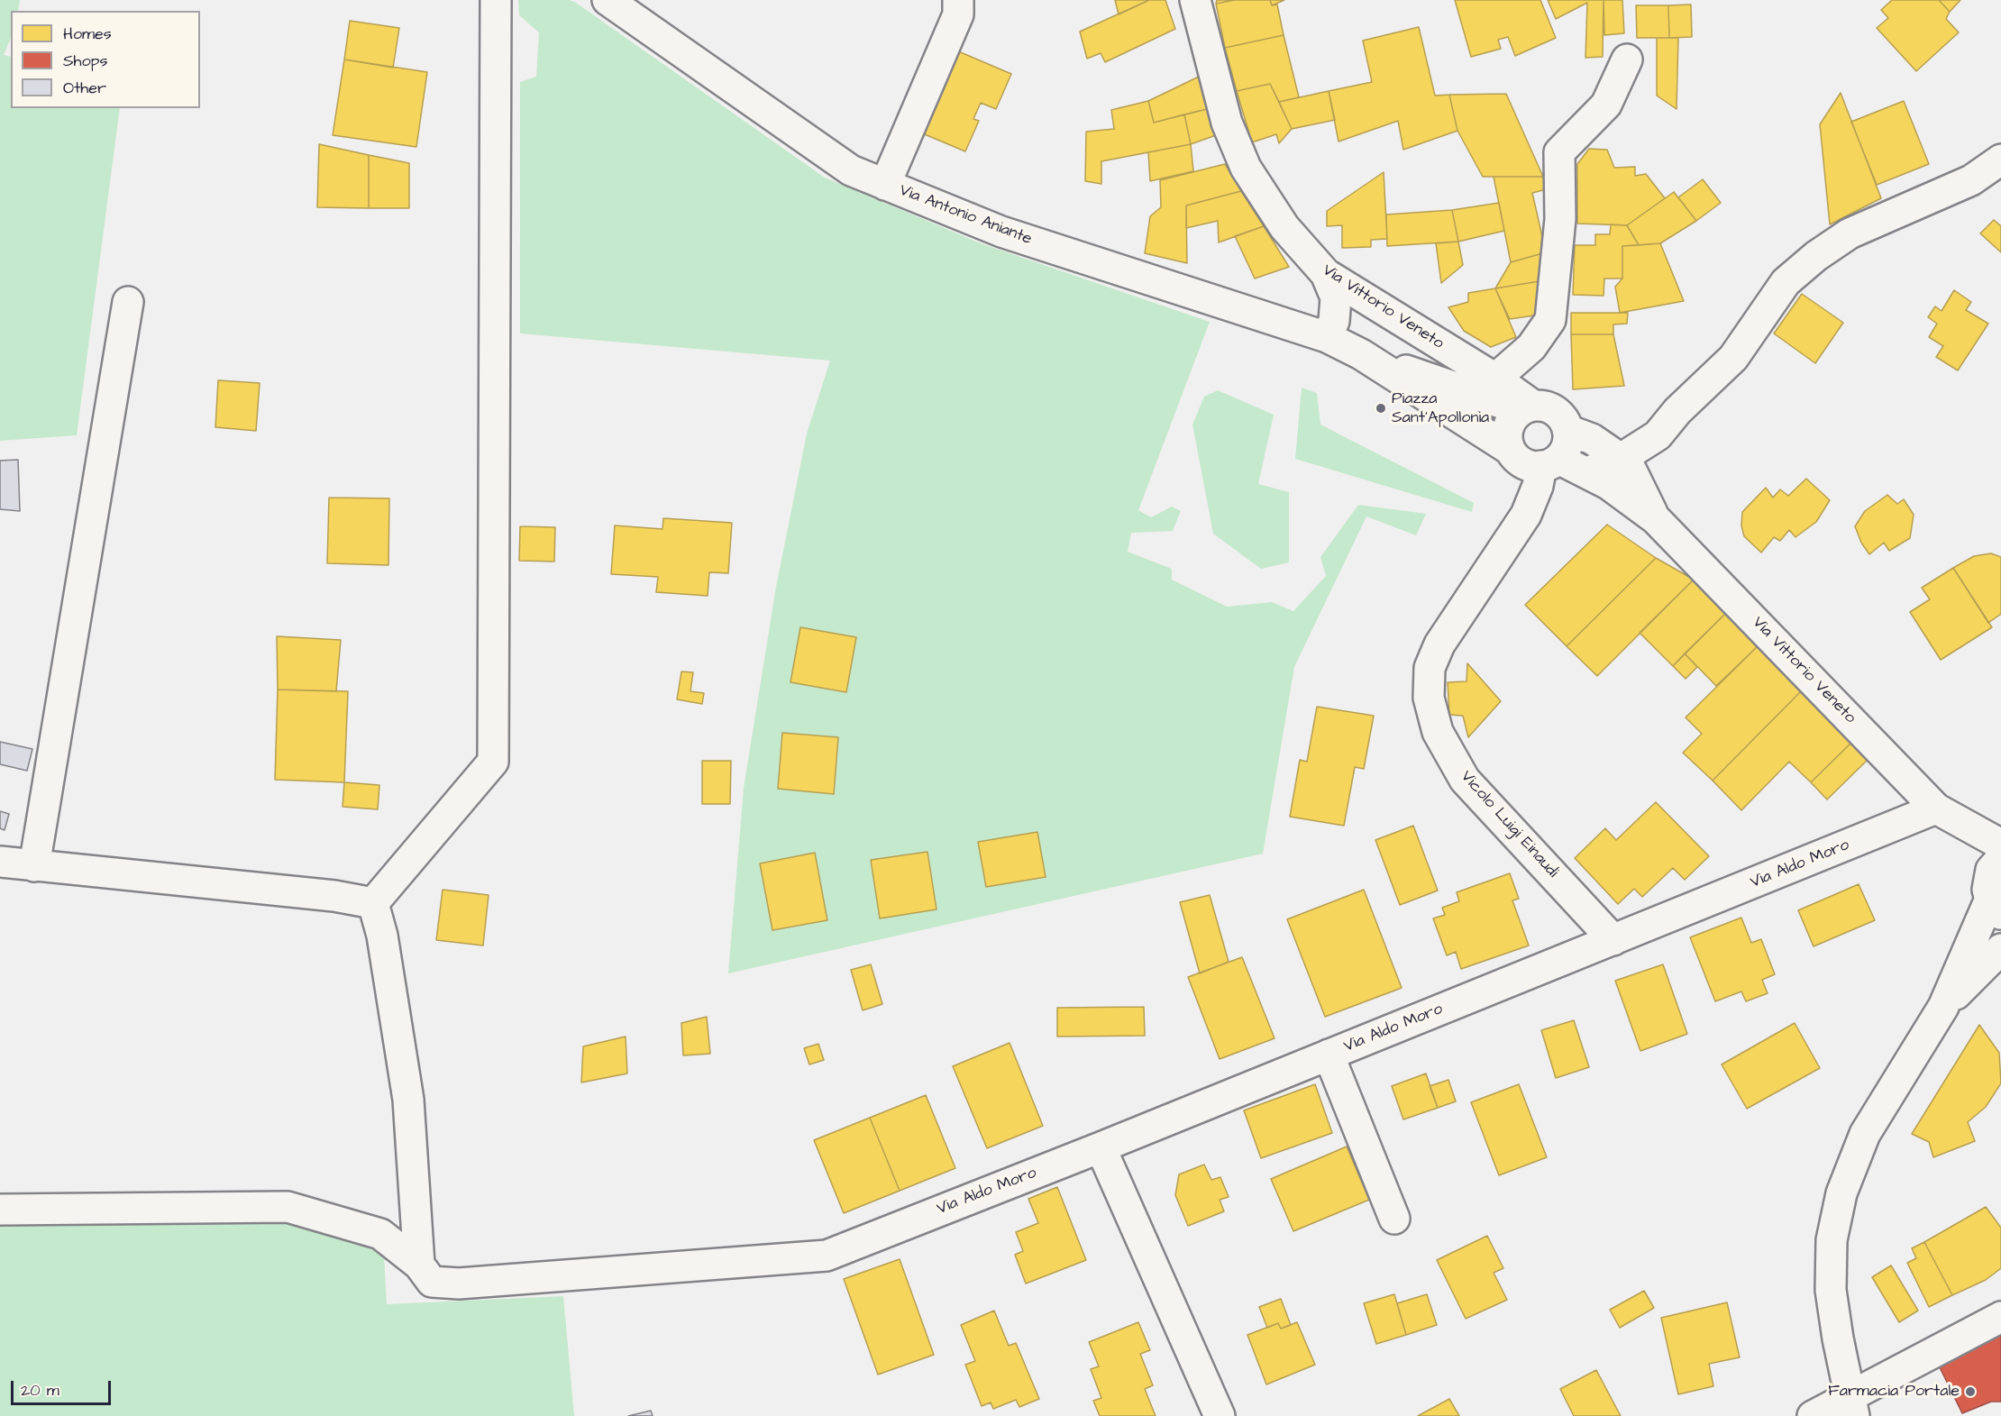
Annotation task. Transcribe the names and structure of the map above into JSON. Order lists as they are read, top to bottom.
{
  "streets": {
    "street": [
      "Via Antonio Aniante",
      "Via Vittorio Veneto",
      "Vicolo Luigi Einaudi",
      "Via Aldo Moro"
    ]
  },
  "crossings": [
    ["Via Vittorio Veneto", "Vicolo Luigi Einaudi"],
    ["Via Vittorio Veneto", "Via Aldo Moro"],
    ["Vicolo Luigi Einaudi", "Via Aldo Moro"]
  ],
  "places": ["Piazza Sant'Apollonia", "Farmacia Portale"],
  "legend": ["Homes", "Shops", "Other"],
  "scale_bar": "20 m"
}
